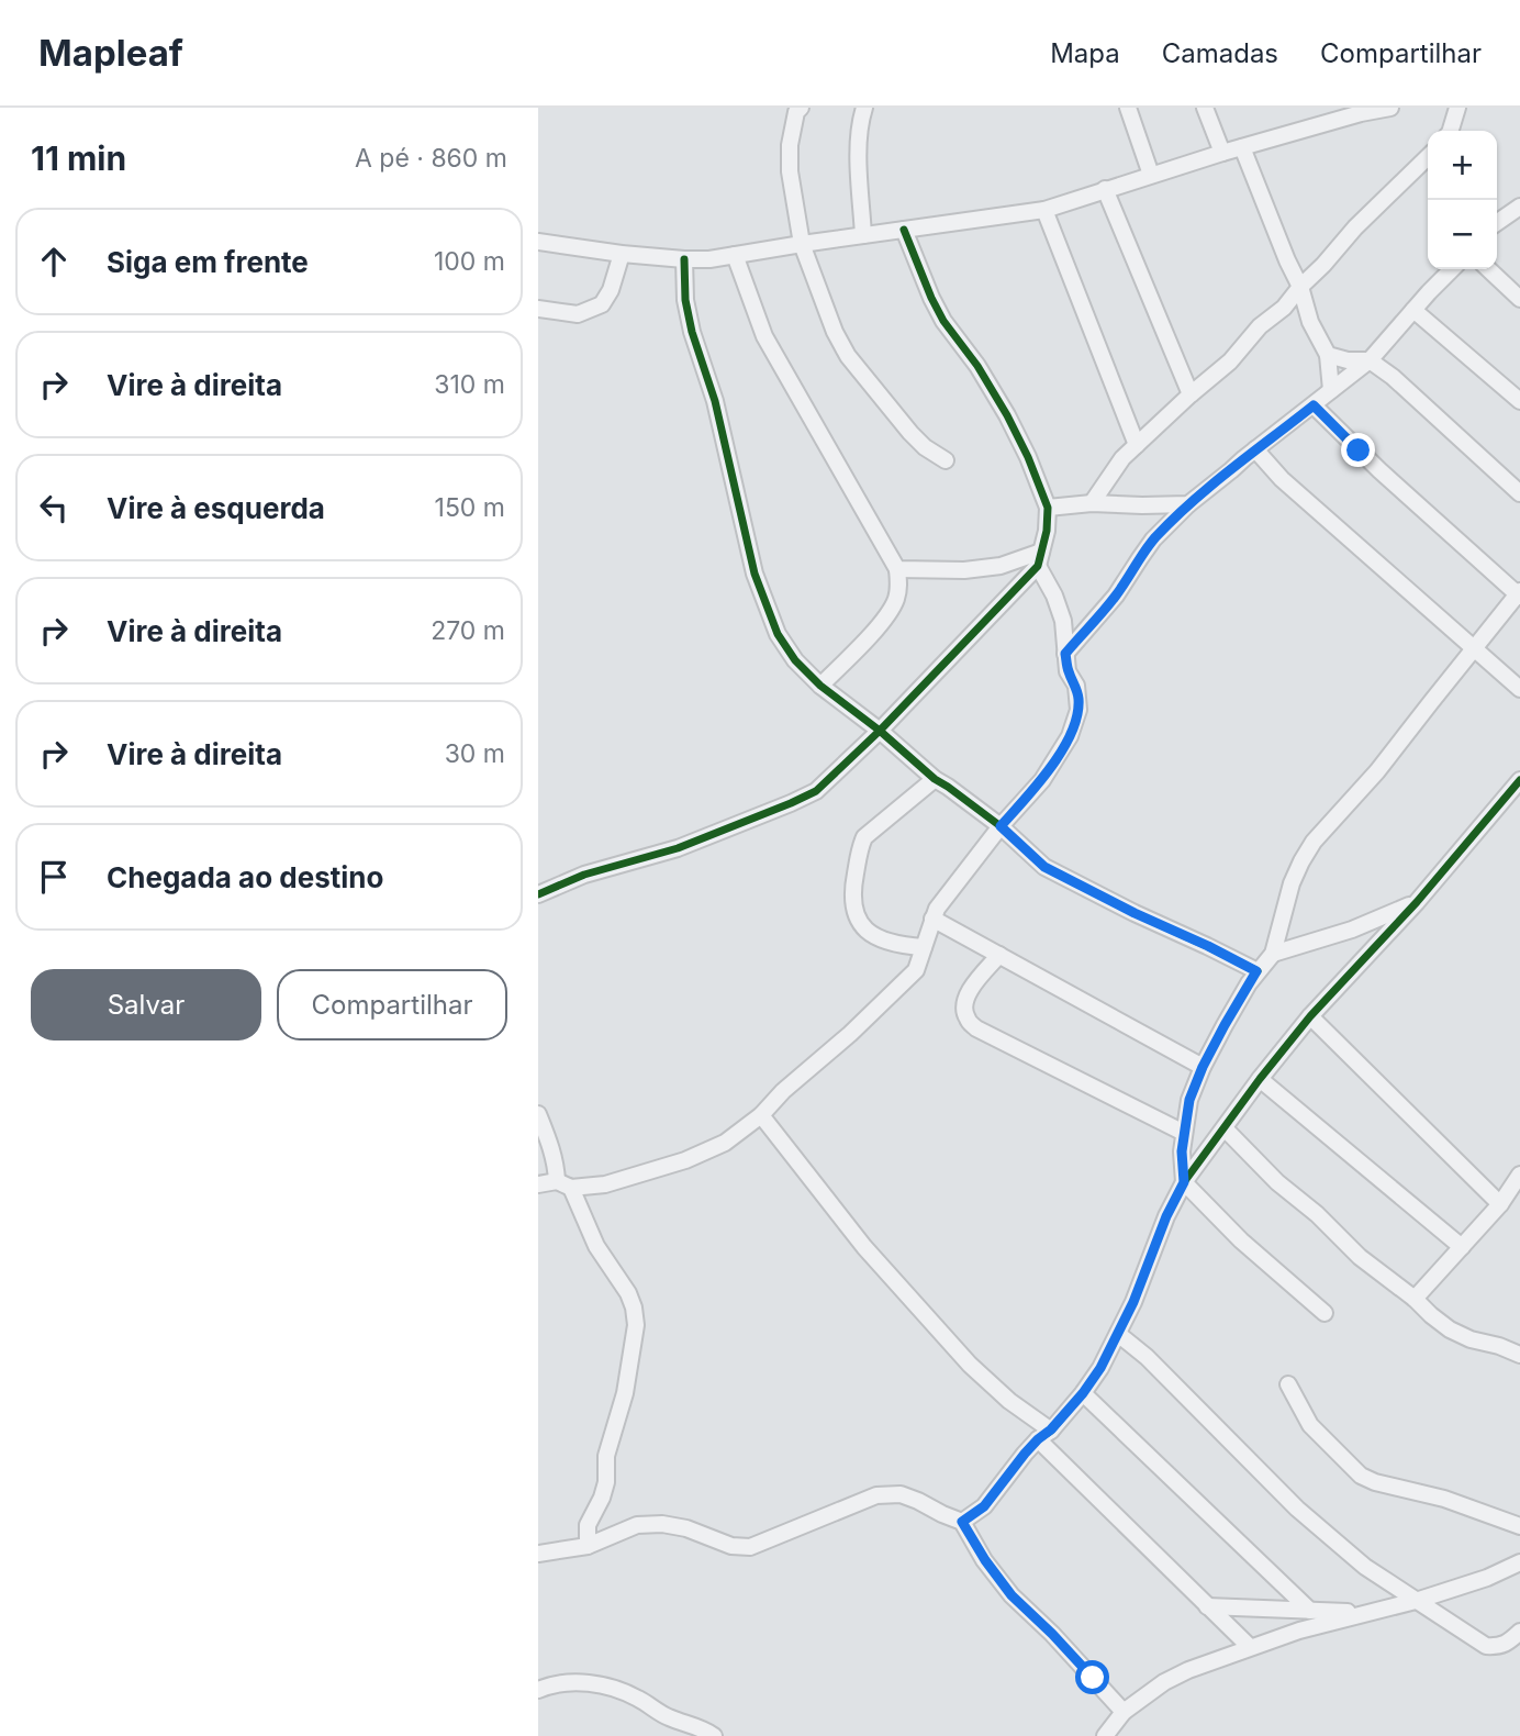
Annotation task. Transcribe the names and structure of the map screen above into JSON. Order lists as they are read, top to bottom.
{
  "page": {
    "header": "Mapleaf",
    "nav": ["Mapa", "Camadas", "Compartilhar"],
    "heading": ["11 min", "A pé · 860 m"],
    "map_buttons": ["+", "−"],
    "list": [
      ["Siga em frente", "100 m"],
      ["Vire à direita", "310 m"],
      ["Vire à esquerda", "150 m"],
      ["Vire à direita", "270 m"],
      ["Vire à direita", "30 m"],
      "Chegada ao destino"
    ],
    "buttons": ["Salvar", "Compartilhar"]
  }
}
